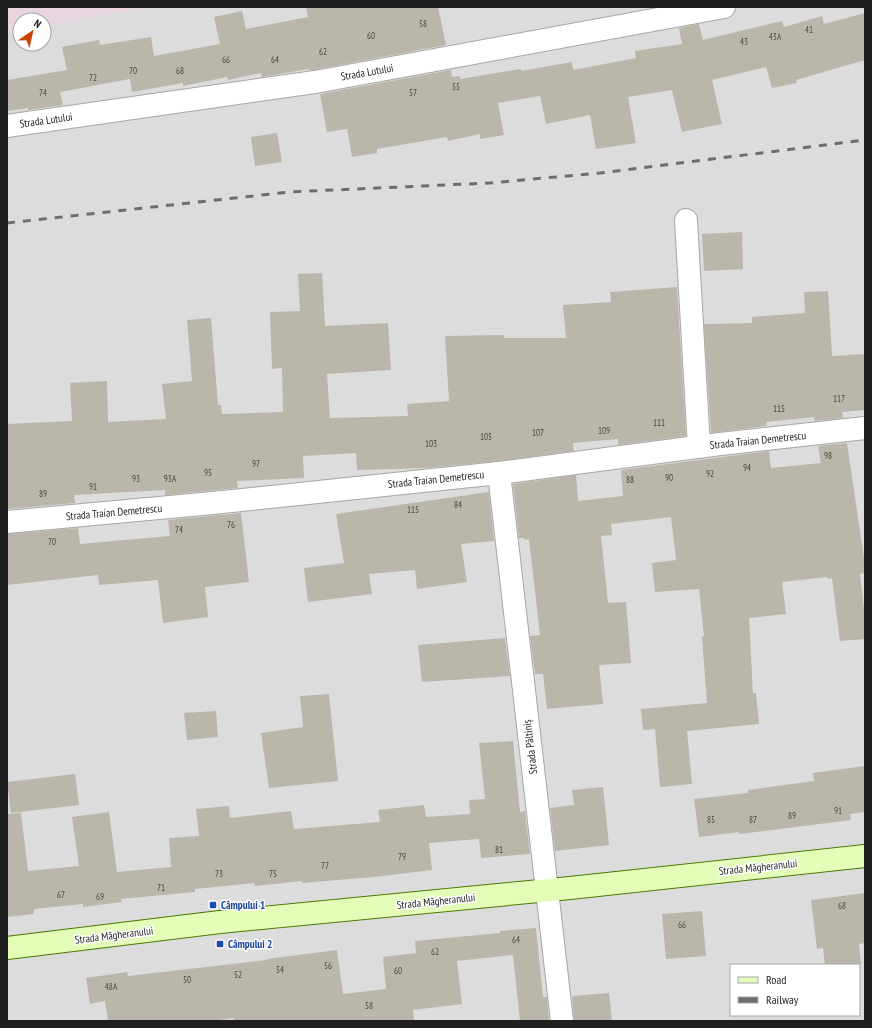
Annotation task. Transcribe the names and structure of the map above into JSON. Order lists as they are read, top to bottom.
{
  "streets": {
    "street": [
      "Strada Lutului",
      "Strada Traian Demetrescu",
      "Strada Păltiniș",
      "Strada Măgheranului"
    ]
  },
  "crossings": [
    ["Strada Traian Demetrescu", "Strada Păltiniș"],
    ["Strada Păltiniș", "Strada Măgheranului"]
  ],
  "places": {
    "transit": ["Câmpului 1", "Câmpului 2"]
  },
  "house_numbers": [
    "58",
    "41",
    "60",
    "43A",
    "43",
    "62",
    "66",
    "64",
    "70",
    "68",
    "72",
    "55",
    "74",
    "57",
    "117",
    "115",
    "111",
    "109",
    "107",
    "105",
    "103",
    "98",
    "97",
    "94",
    "95",
    "92",
    "90",
    "93",
    "93A",
    "88",
    "91",
    "89",
    "84",
    "115",
    "76",
    "74",
    "70",
    "91",
    "89",
    "85",
    "87",
    "81",
    "79",
    "77",
    "73",
    "75",
    "71",
    "67",
    "69",
    "68",
    "66",
    "64",
    "62",
    "56",
    "54",
    "60",
    "52",
    "50",
    "48A",
    "58"
  ],
  "legend": ["Road", "Railway"],
  "north": "top right"
}
